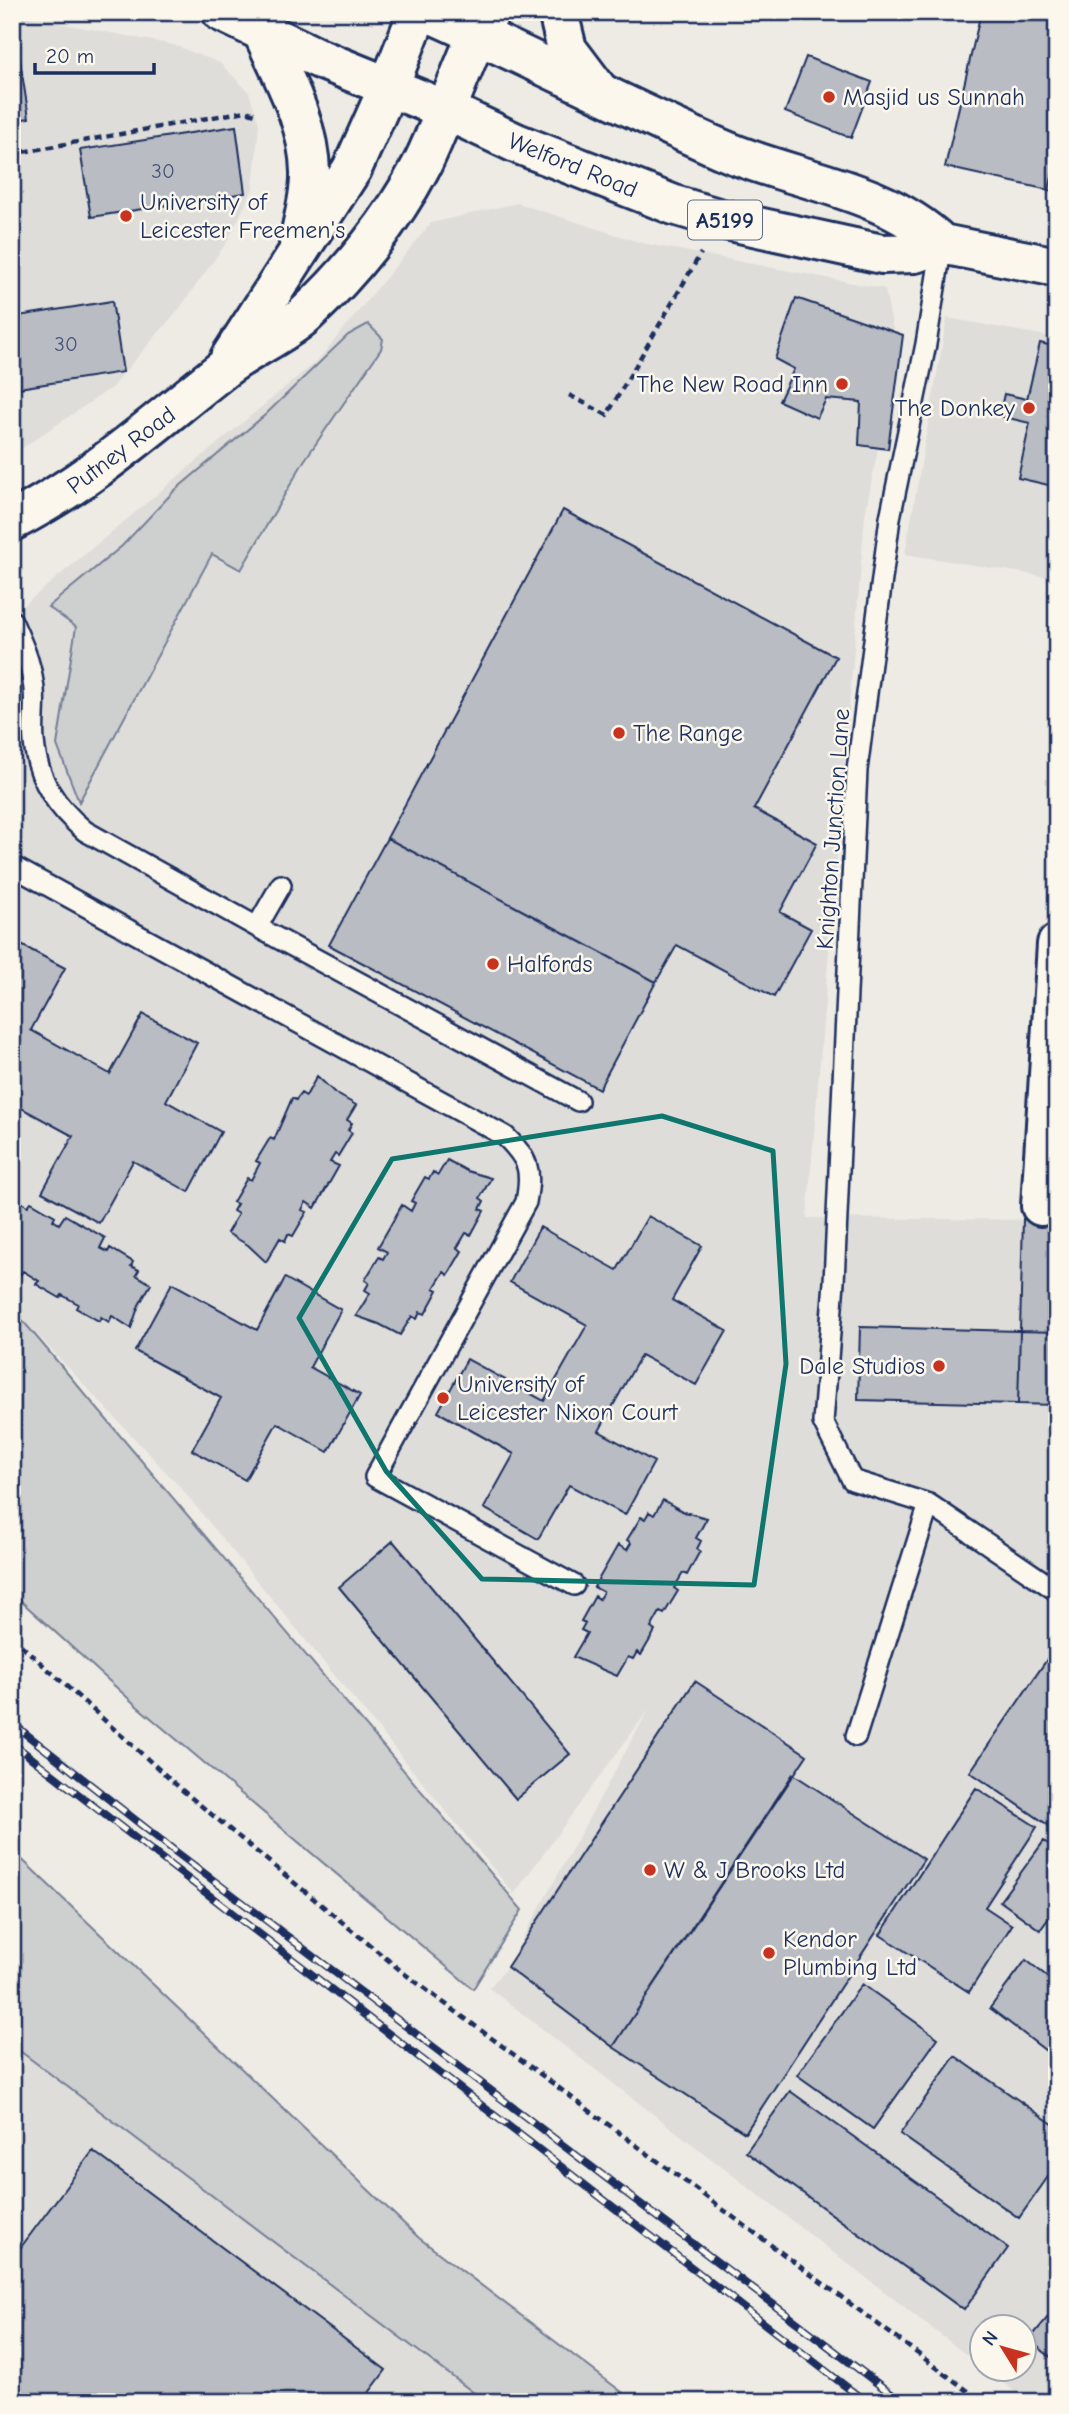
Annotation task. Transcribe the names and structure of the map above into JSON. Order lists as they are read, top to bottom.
{
  "streets": {
    "main road": ["Welford Road", "A5199", "Putney Road"],
    "lane": ["Knighton Junction Lane"]
  },
  "crossings": [
    ["Welford Road", "Putney Road"],
    ["Welford Road", "Knighton Junction Lane"]
  ],
  "places": [
    "Masjid us Sunnah",
    "University of Leicester Freemen's",
    "The New Road Inn",
    "The Donkey",
    "The Range",
    "Halfords",
    "Dale Studios",
    "University of Leicester Nixon Court",
    "W & J Brooks Ltd",
    "Kendor Plumbing Ltd"
  ],
  "house_numbers": ["30", "30"],
  "scale_bar": "20 m",
  "north": "top left"
}
